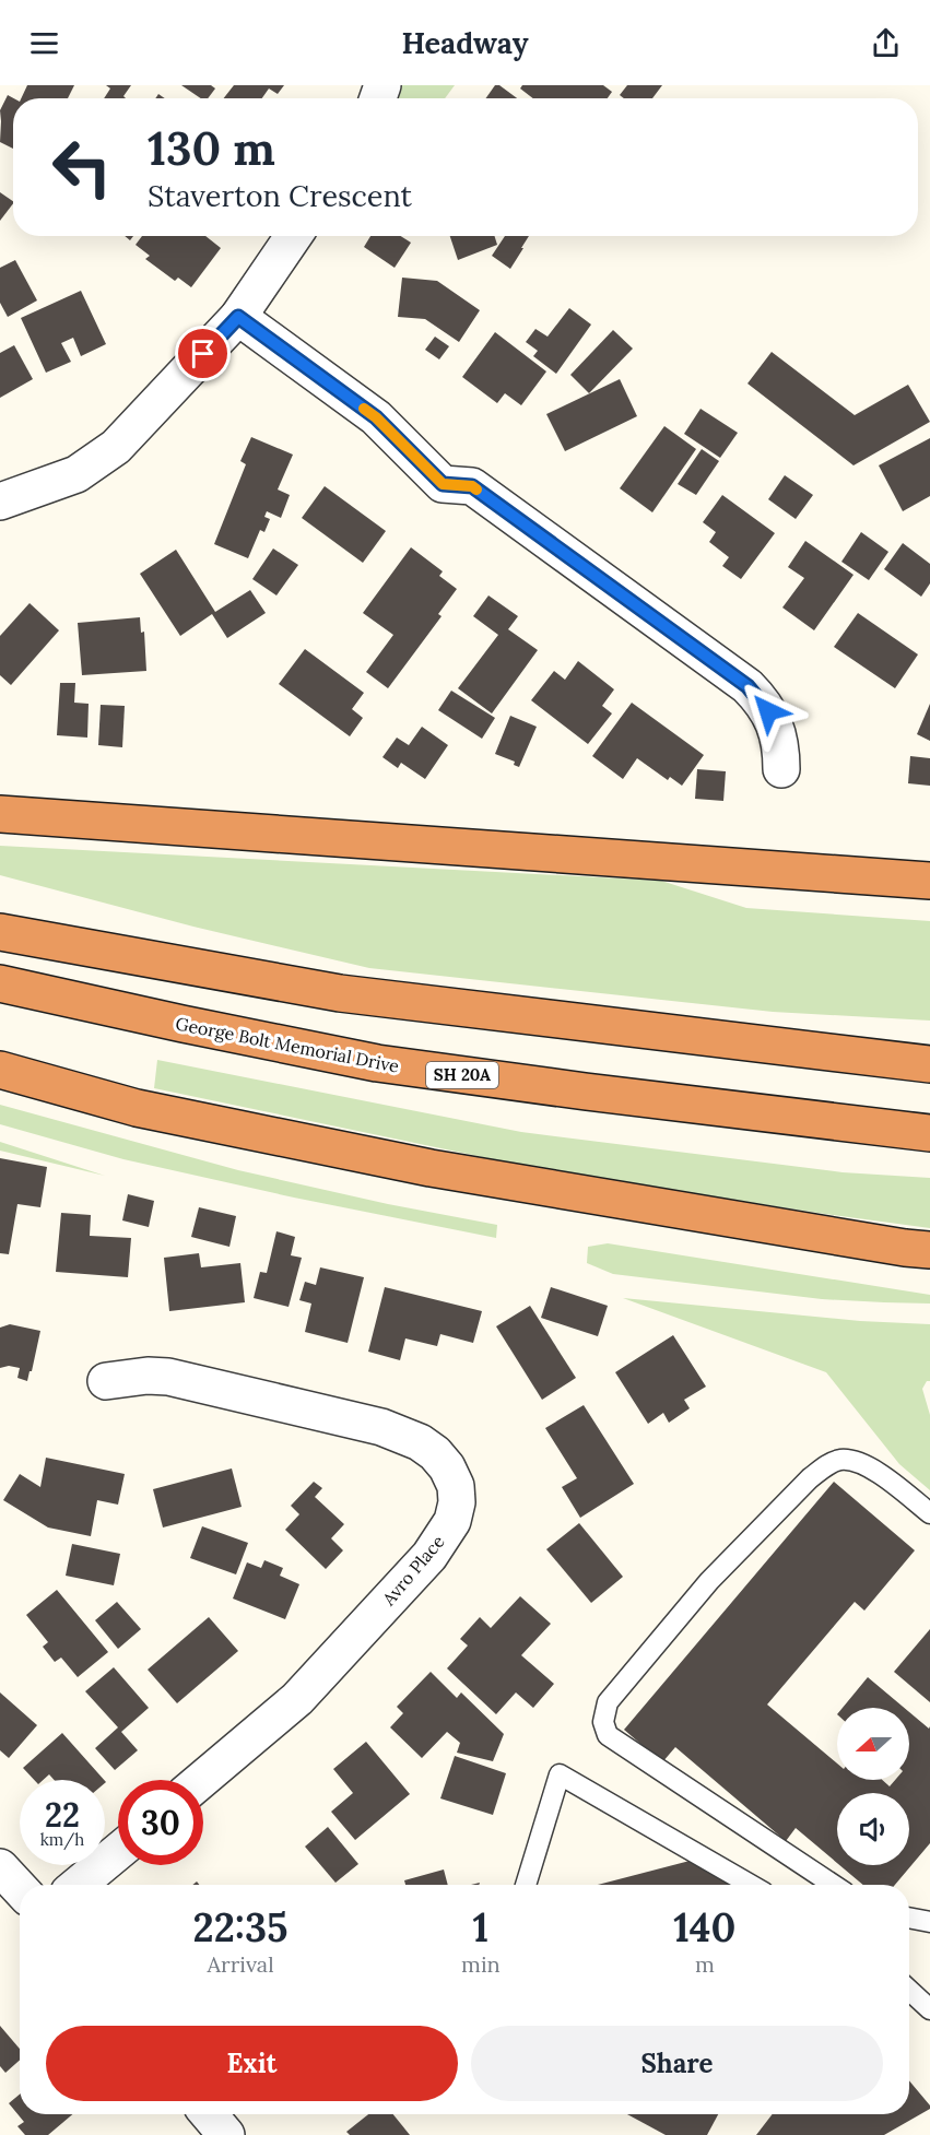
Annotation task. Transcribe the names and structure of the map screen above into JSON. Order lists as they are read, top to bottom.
{
  "streets": {
    "highway": ["George Bolt Memorial Drive", "SH 20A"],
    "street": ["Avro Place"]
  },
  "north": "left",
  "page": {
    "header": "Headway",
    "turn": ["130 m", "Staverton Crescent"],
    "speed": "22 km/h",
    "limit": "30",
    "eta": [
      "22:35",
      "Arrival",
      "1",
      "min",
      "140",
      "m"
    ],
    "buttons": ["Exit", "Share"]
  }
}
